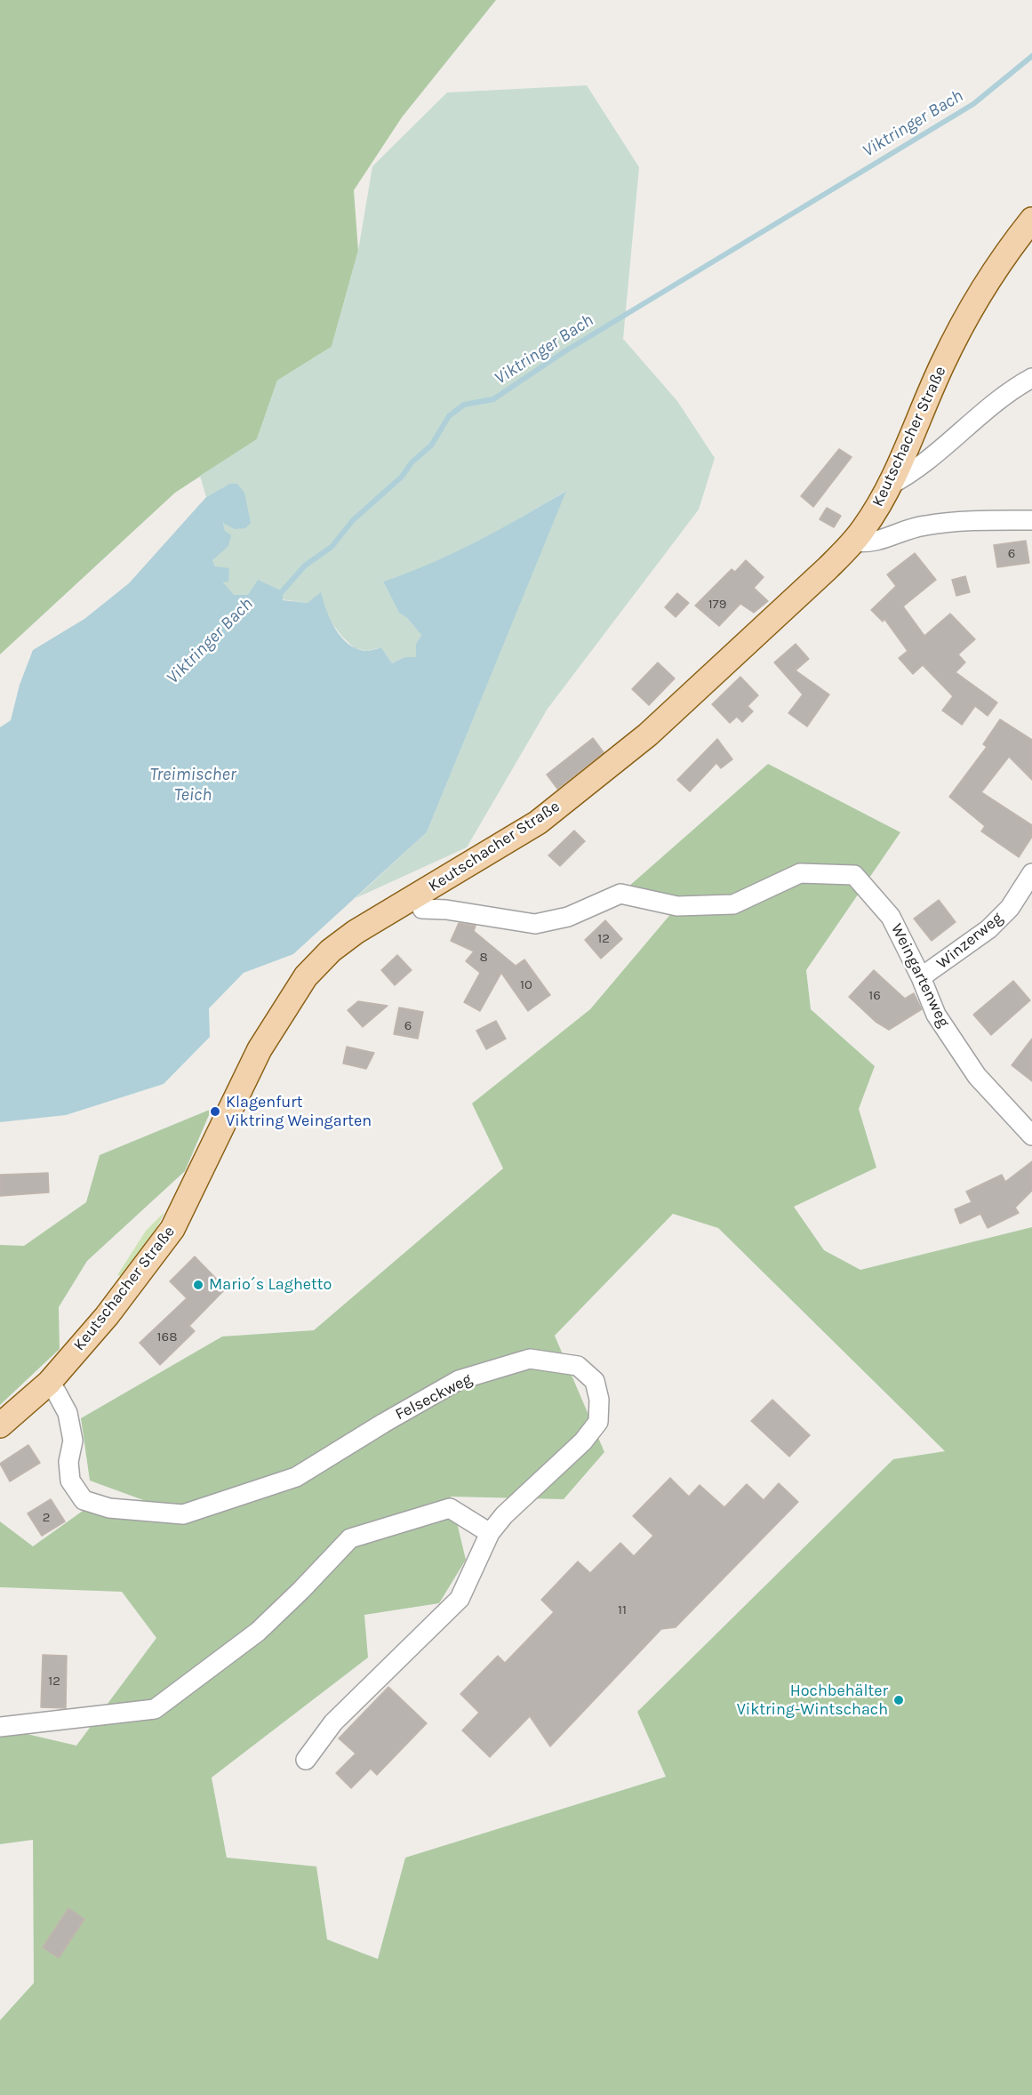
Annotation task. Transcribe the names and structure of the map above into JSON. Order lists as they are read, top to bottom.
{
  "streets": {
    "main road": ["Keutschacher Straße"],
    "street": ["Winzerweg", "Weingartenweg", "Felseckweg"]
  },
  "crossings": [
    ["Keutschacher Straße", "Weingartenweg"],
    ["Keutschacher Straße", "Felseckweg"],
    ["Winzerweg", "Weingartenweg"]
  ],
  "water": ["Viktringer Bach", "Treimischer Teich"],
  "places": ["Klagenfurt Viktring Weingarten", "Mario´s Laghetto", "Hochbehälter Viktring-Wintschach"],
  "house_numbers": [
    "6",
    "179",
    "12",
    "8",
    "10",
    "16",
    "6",
    "168",
    "2",
    "11",
    "12"
  ]
}
